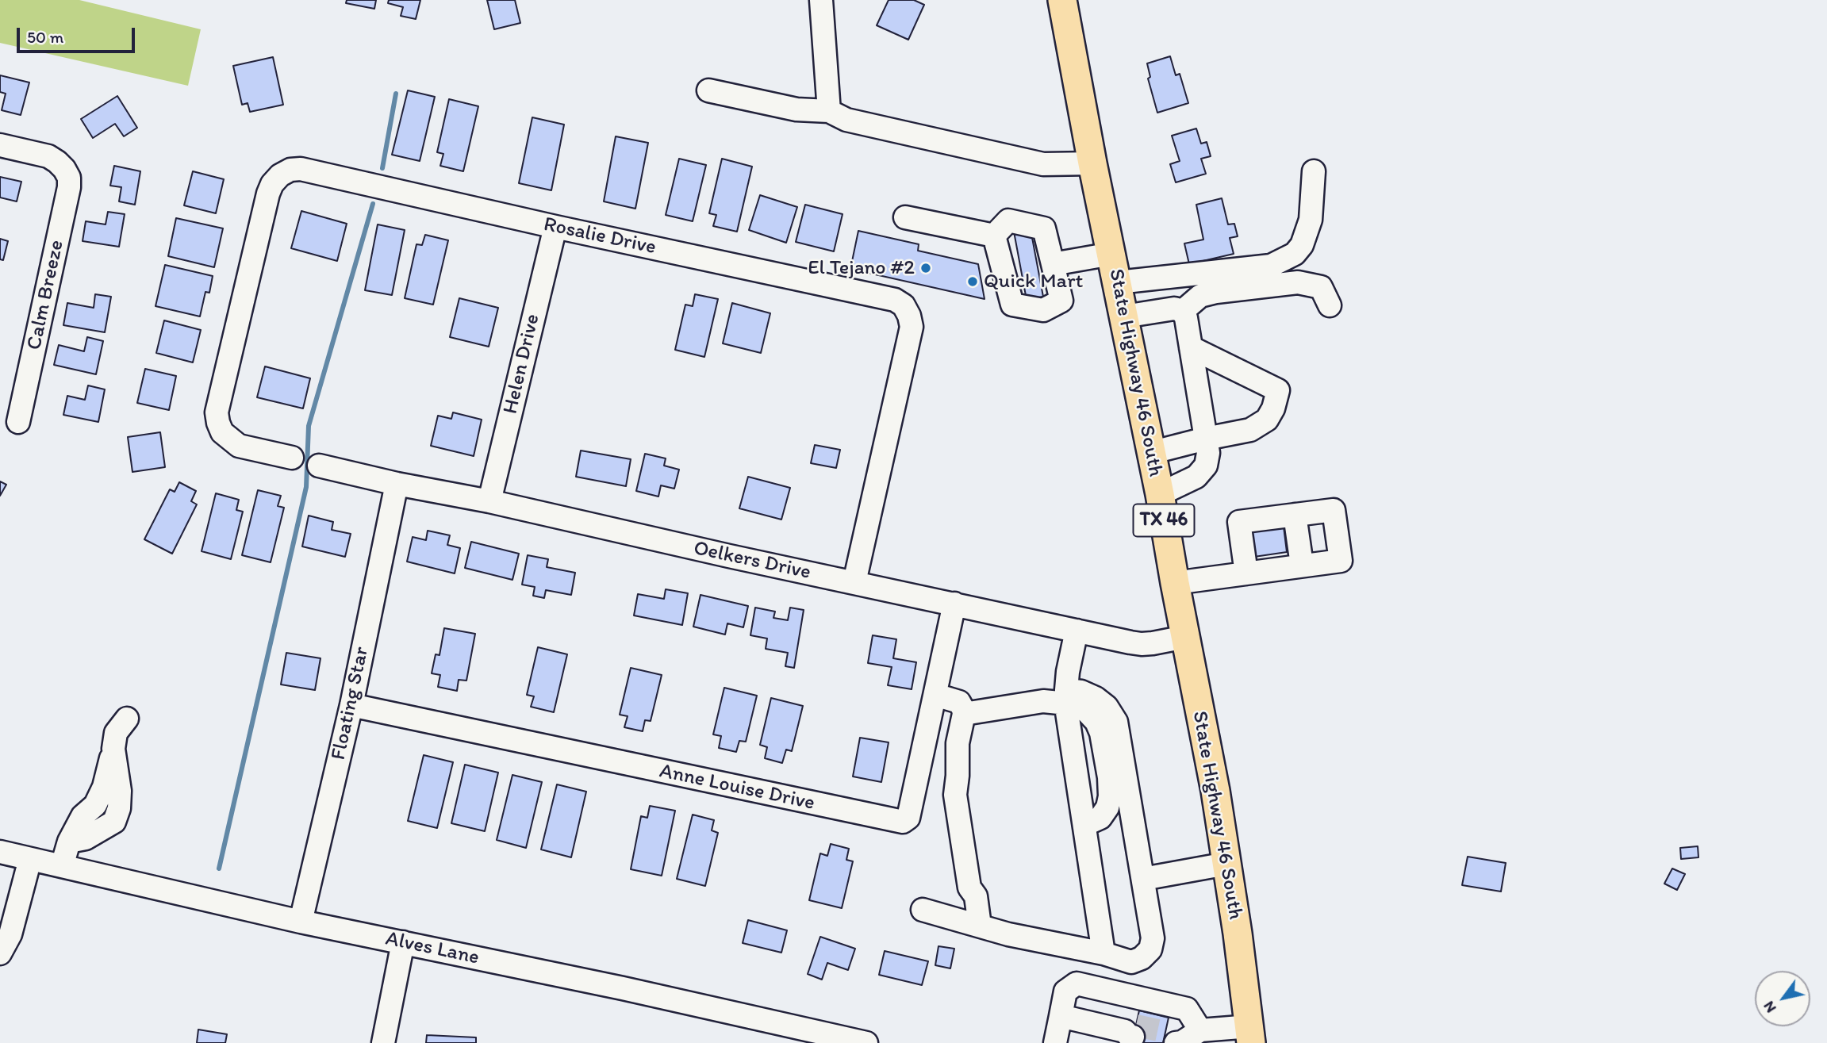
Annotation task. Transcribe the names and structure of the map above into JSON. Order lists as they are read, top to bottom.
{
  "streets": {
    "main road": ["State Highway 46 South", "TX 46"],
    "street": [
      "Rosalie Drive",
      "Calm Breeze",
      "Helen Drive",
      "Oelkers Drive",
      "Floating Star",
      "Anne Louise Drive",
      "Alves Lane"
    ]
  },
  "crossings": [
    ["Rosalie Drive", "Helen Drive"],
    ["Rosalie Drive", "Oelkers Drive"],
    ["Helen Drive", "Oelkers Drive"],
    ["State Highway 46 South", "Oelkers Drive"],
    ["Oelkers Drive", "Floating Star"],
    ["Oelkers Drive", "Anne Louise Drive"],
    ["Floating Star", "Anne Louise Drive"],
    ["Floating Star", "Alves Lane"]
  ],
  "places": ["El Tejano #2", "Quick Mart"],
  "scale_bar": "50 m",
  "north": "bottom left"
}
